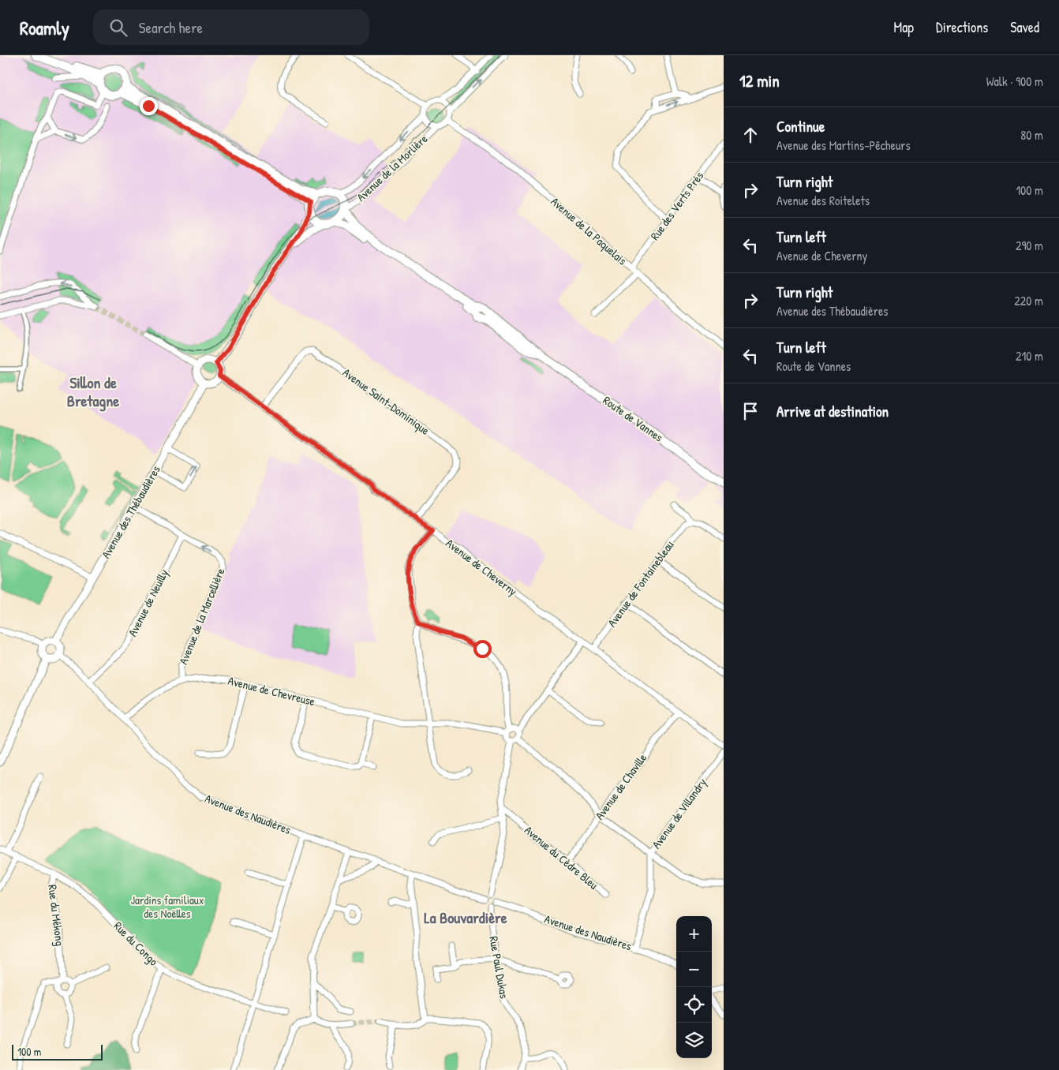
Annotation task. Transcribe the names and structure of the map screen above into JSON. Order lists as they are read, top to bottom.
{
  "streets": {
    "main road": ["Route de Vannes"],
    "street": [
      "Avenue de la Morlière",
      "Rue des Verts Prés",
      "Avenue de la Paquelais",
      "Avenue Saint-Dominique",
      "Avenue des Thébaudières",
      "Avenue de Cheverny",
      "Avenue de Fontainebleau",
      "Avenue de Neuilly",
      "Avenue de la Marcellière",
      "Avenue de Chevreuse",
      "Avenue de Chaville",
      "Avenue de Villandry",
      "Avenue des Naudières",
      "Avenue du Cèdre Bleu",
      "Rue du Mékong",
      "Rue du Congo",
      "Rue Paul Dukas"
    ]
  },
  "crossings": [
    ["Avenue de la Morlière", "Avenue de la Paquelais"],
    ["Avenue de la Morlière", "Route de Vannes"],
    ["Rue des Verts Prés", "Avenue de la Paquelais"],
    ["Avenue Saint-Dominique", "Avenue de Cheverny"],
    ["Avenue des Thébaudières", "Avenue de Cheverny"],
    ["Avenue des Thébaudières", "Avenue de la Marcellière"],
    ["Avenue des Thébaudières", "Avenue des Naudières"],
    ["Avenue de Cheverny", "Avenue de Fontainebleau"],
    ["Avenue de Cheverny", "Avenue de Chaville"],
    ["Avenue de Neuilly", "Avenue de la Marcellière"],
    ["Avenue de Neuilly", "Avenue des Naudières"],
    ["Avenue de la Marcellière", "Avenue de Chevreuse"],
    ["Avenue de Chevreuse", "Avenue des Naudières"],
    ["Avenue de Chaville", "Avenue du Cèdre Bleu"],
    ["Avenue de Villandry", "Avenue des Naudières"],
    ["Avenue des Naudières", "Rue Paul Dukas"],
    ["Rue du Mékong", "Rue du Congo"]
  ],
  "one_way": ["Avenue de la Marcellière"],
  "districts": ["Sillon de Bretagne", "La Bouvardière"],
  "parks": ["Jardins familiaux des Noëlles"],
  "scale_bar": "100 m",
  "page": {
    "header": "Roamly",
    "search": "Search here",
    "nav": ["Map", "Directions", "Saved"],
    "heading": ["12 min", "Walk · 900 m"],
    "list": [
      ["Continue", "Avenue des Martins-Pêcheurs", "80 m"],
      ["Turn right", "Avenue des Roitelets", "100 m"],
      ["Turn left", "Avenue de Cheverny", "290 m"],
      ["Turn right", "Avenue des Thébaudières", "220 m"],
      ["Turn left", "Route de Vannes", "210 m"],
      "Arrive at destination"
    ],
    "map_buttons": ["+", "−"],
    "scale": "100 m"
  }
}
